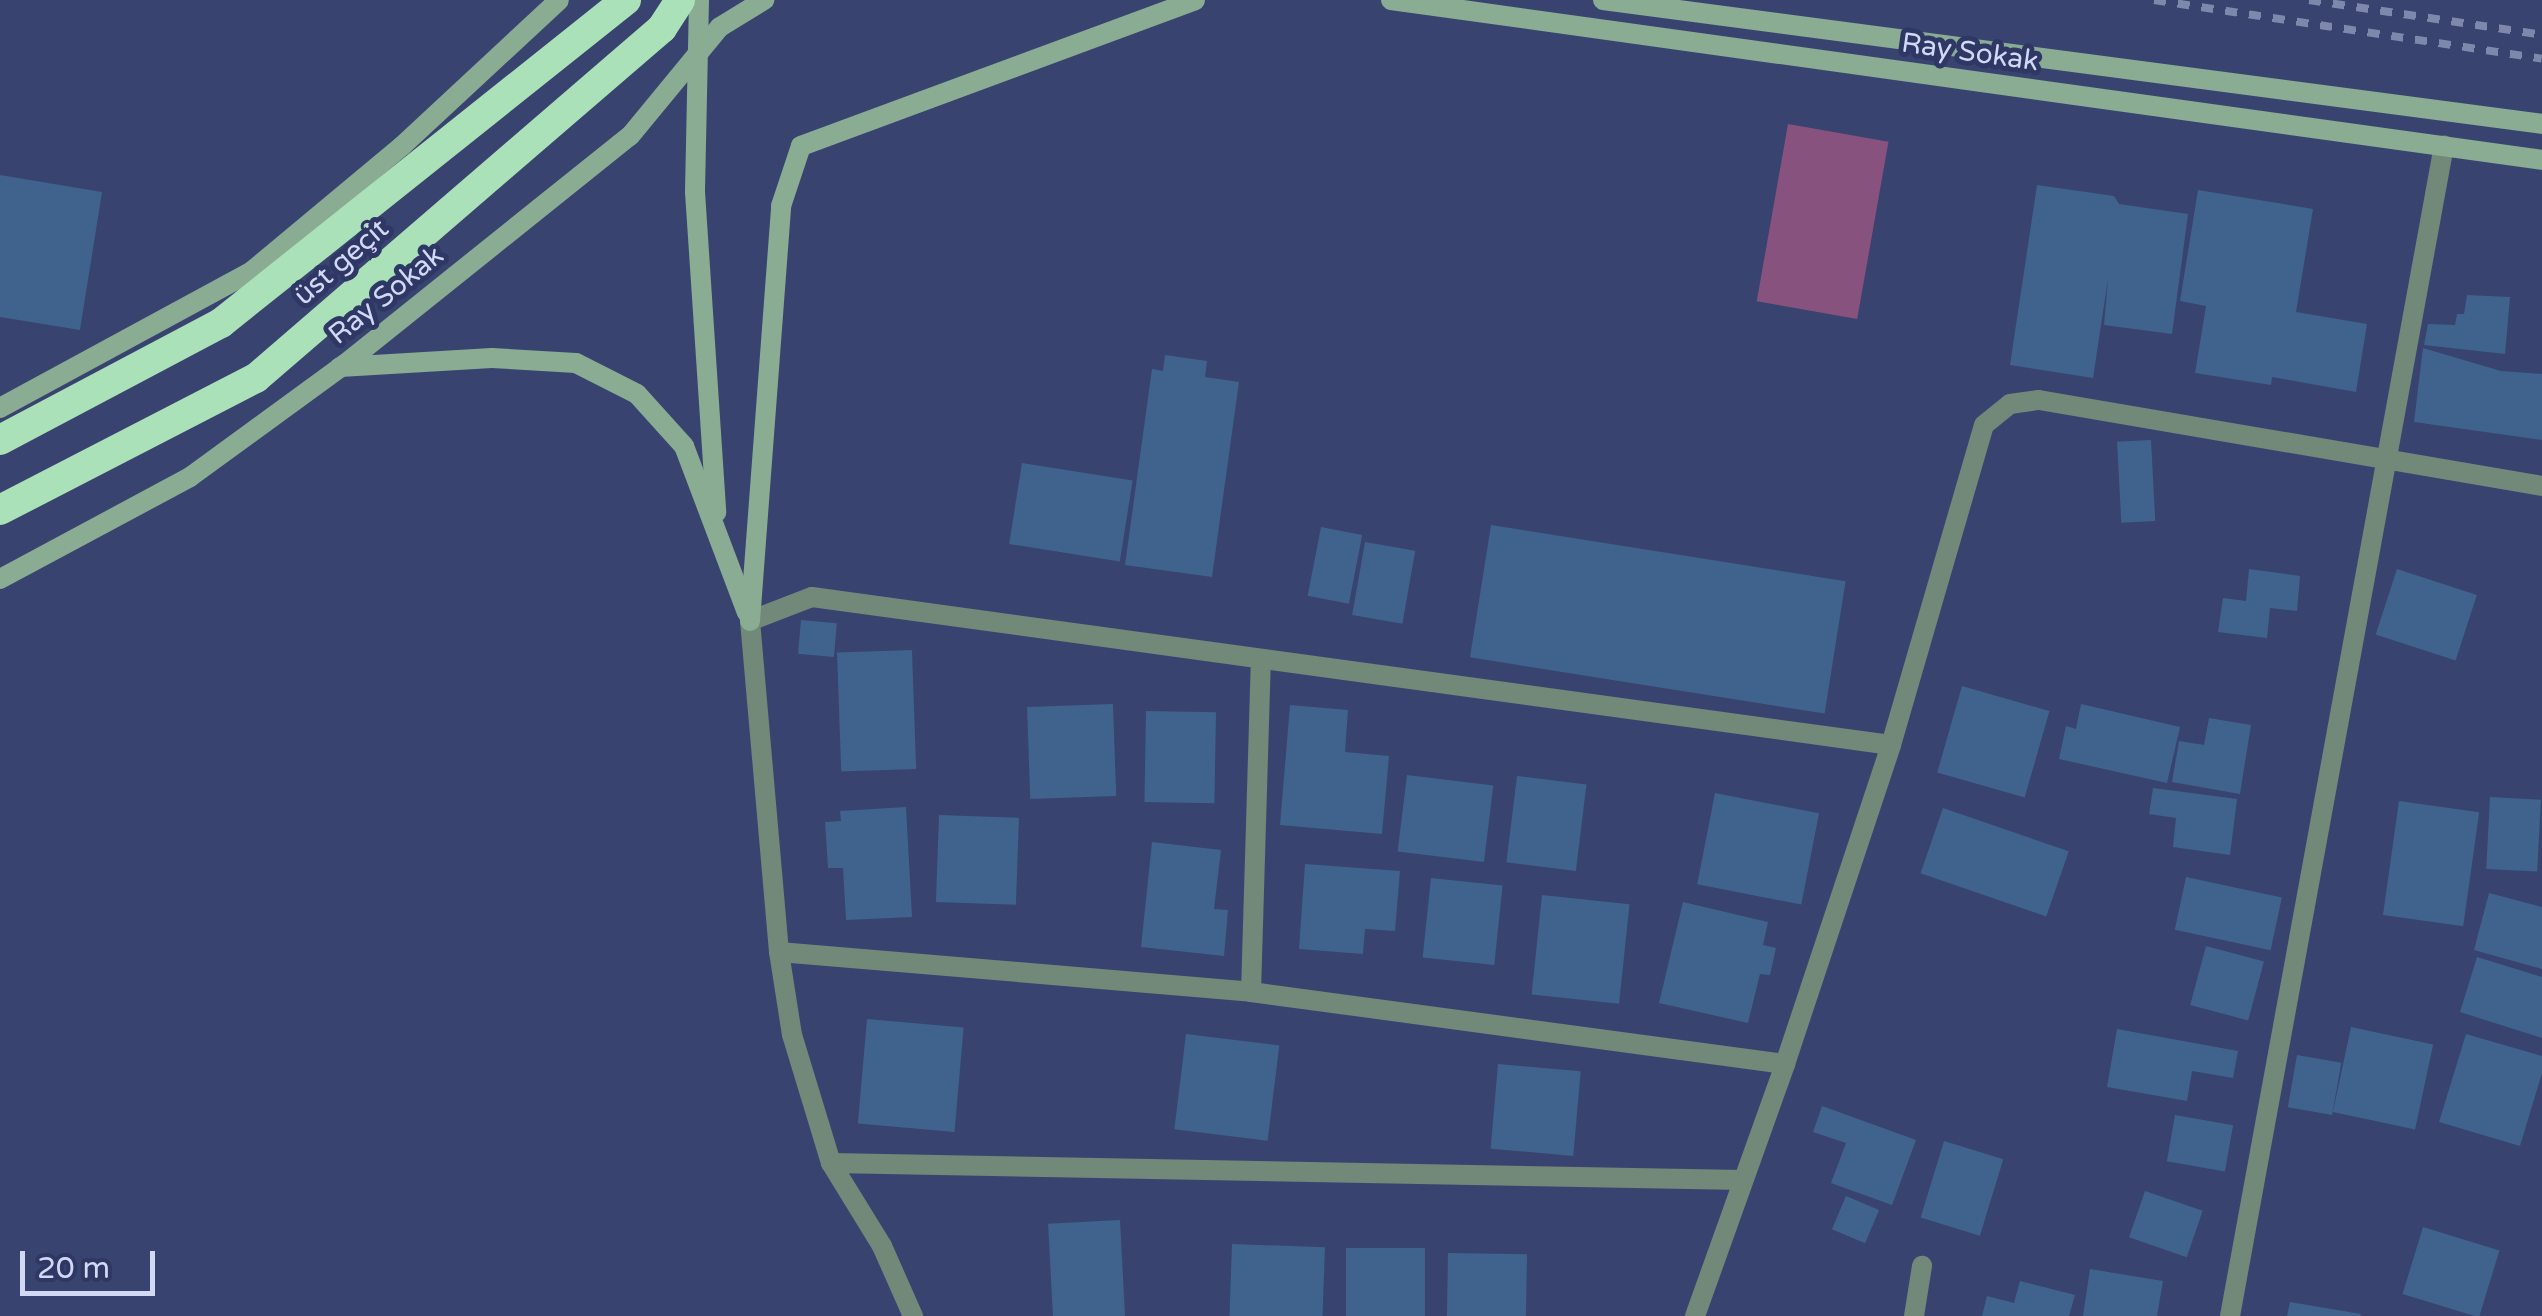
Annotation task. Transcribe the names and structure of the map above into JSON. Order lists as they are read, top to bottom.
{
  "streets": {
    "highway": ["üst geçit"],
    "street": ["Ray Sokak"]
  },
  "scale_bar": "20 m"
}
